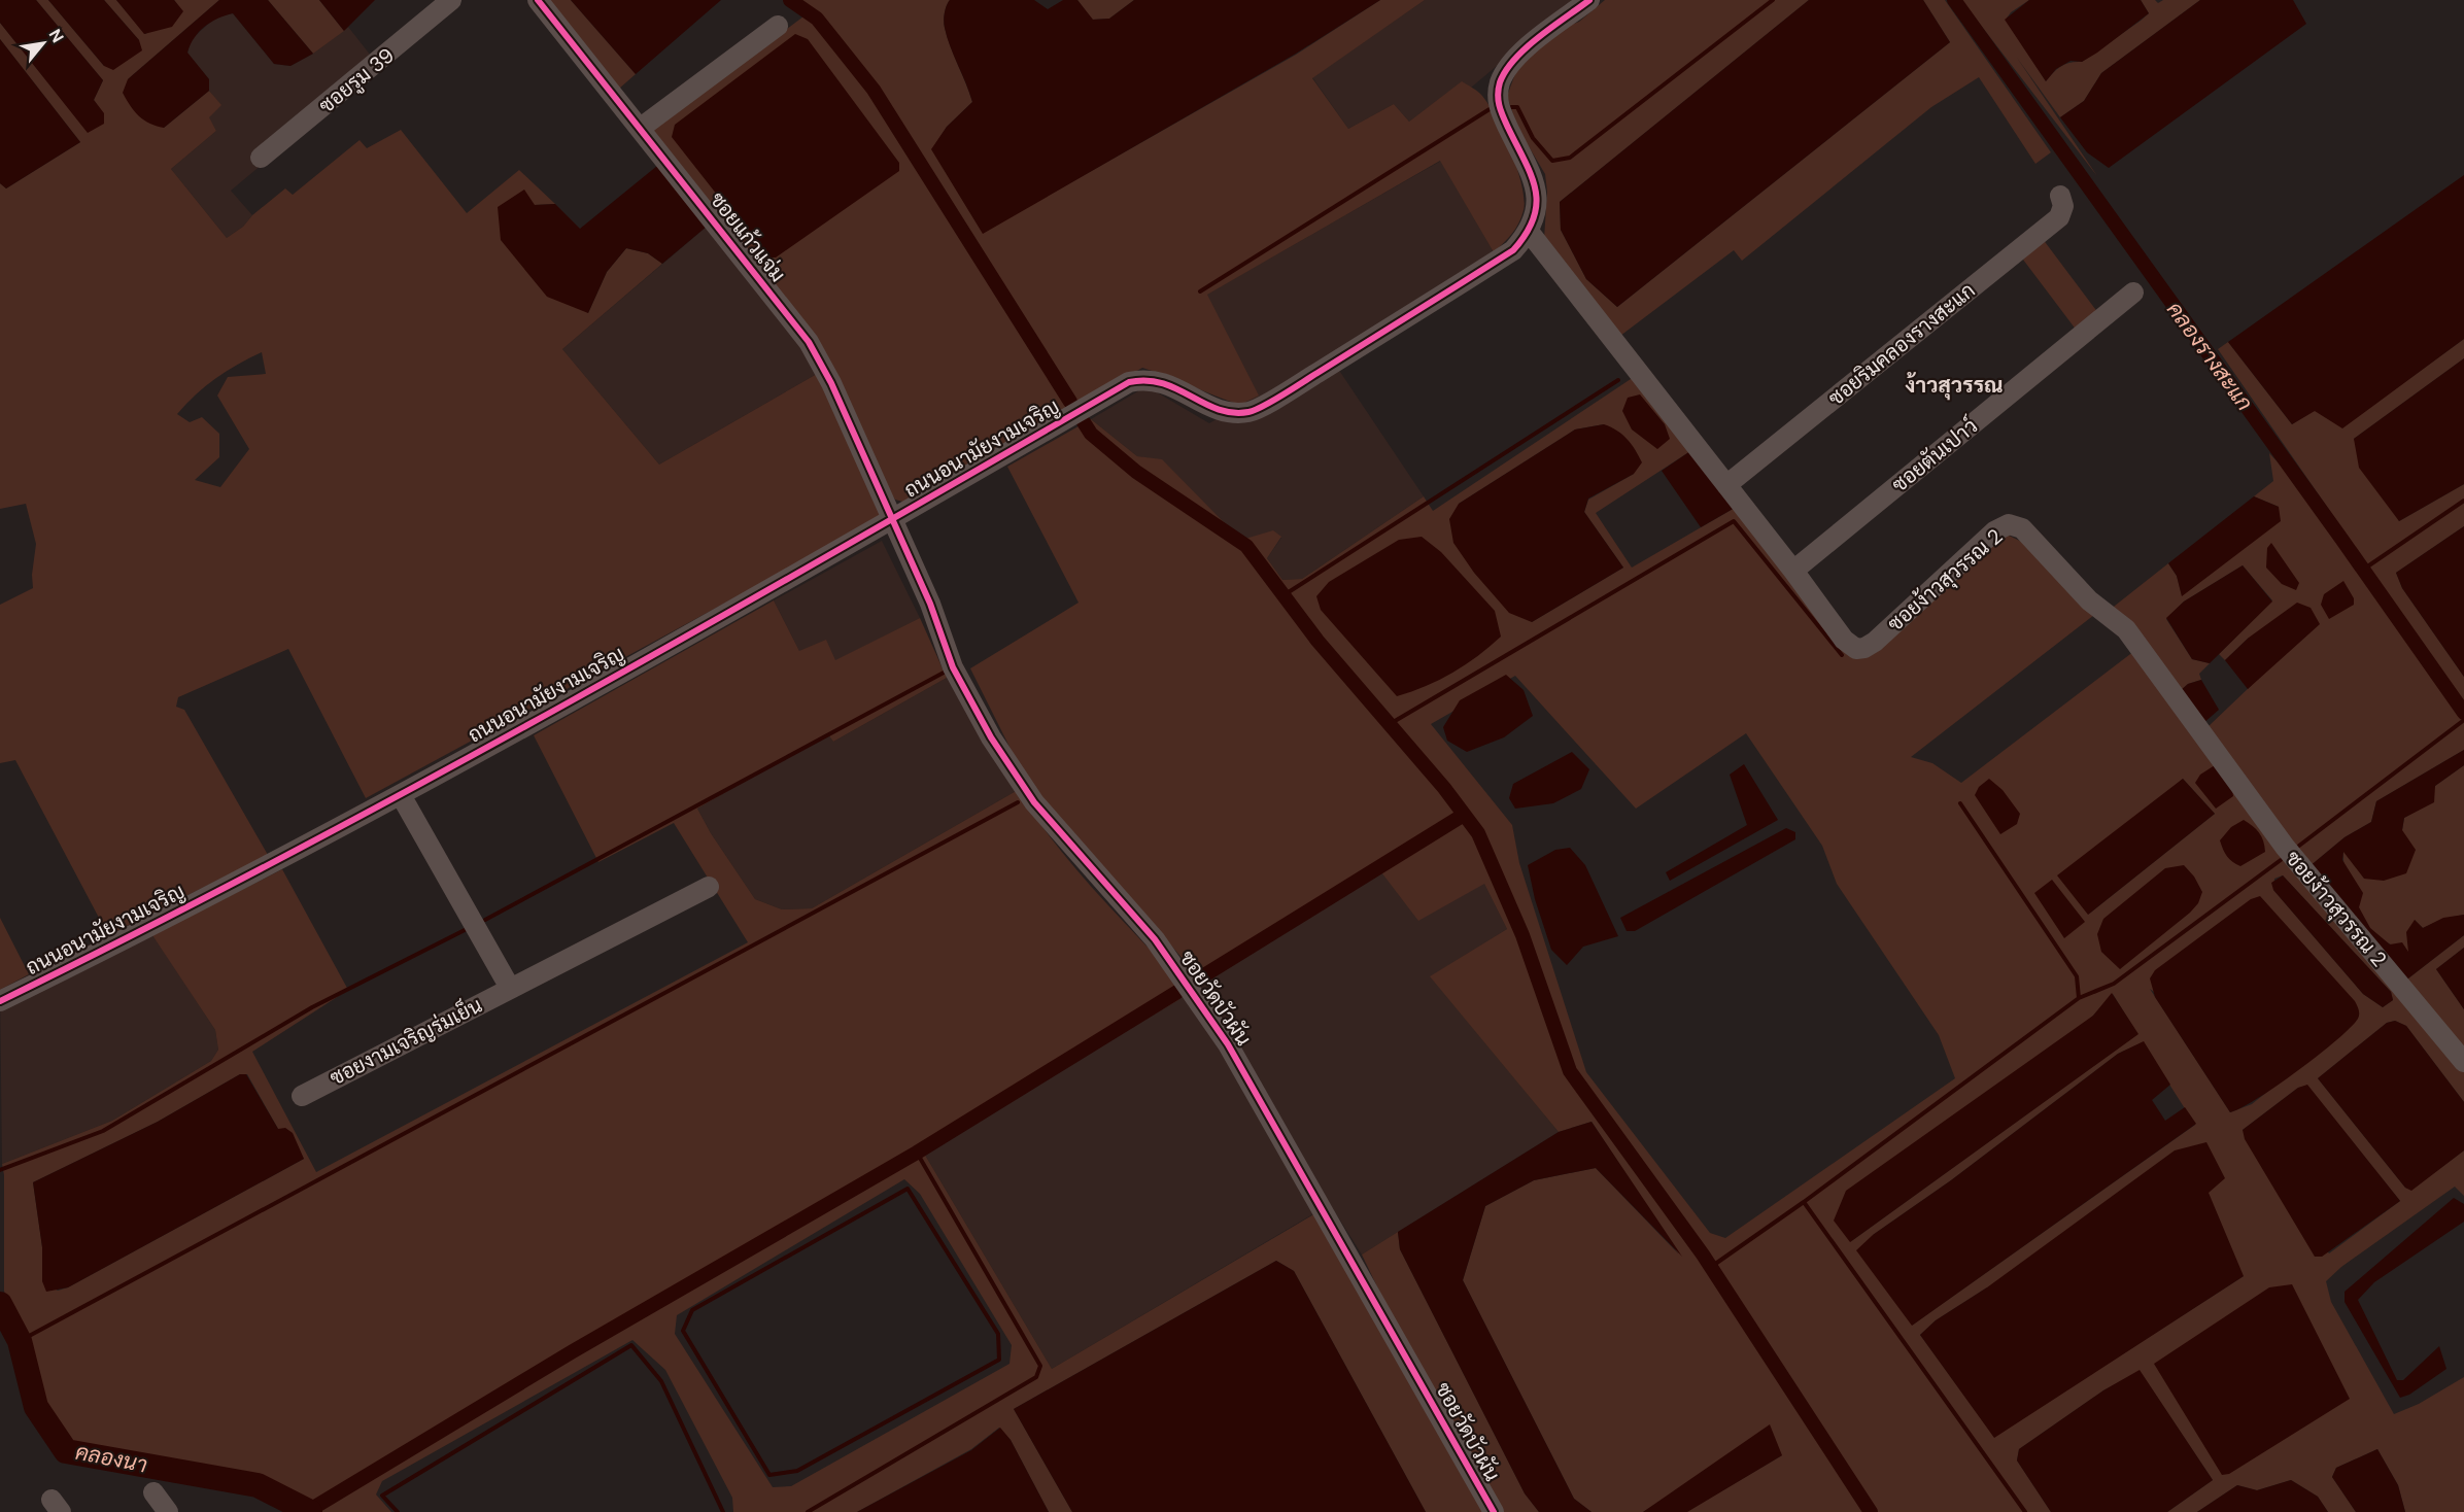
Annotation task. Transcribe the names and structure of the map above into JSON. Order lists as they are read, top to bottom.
{
  "streets": {
    "street": [
      "ซอยรูม 39",
      "ซอยแก้วแจ่ม",
      "ซอยริมคลองรางสะแก",
      "ถนนอนามัยงามเจริญ",
      "ซอยตันเปาว์",
      "ซอยง้าวสุวรรณ 2",
      "ซอยวัดบัวผัน",
      "ซอยงามเจริญร่มเย็น"
    ]
  },
  "crossings": [
    ["ซอยแก้วแจ่ม", "ถนนอนามัยงามเจริญ"],
    ["ซอยแก้วแจ่ม", "ซอยวัดบัวผัน"],
    ["ซอยริมคลองรางสะแก", "ซอยง้าวสุวรรณ 2"],
    ["ถนนอนามัยงามเจริญ", "ซอยง้าวสุวรรณ 2"],
    ["ถนนอนามัยงามเจริญ", "ซอยวัดบัวผัน"],
    ["ซอยตันเปาว์", "ซอยง้าวสุวรรณ 2"]
  ],
  "districts": ["ง้าวสุวรรณ"],
  "water": ["คลองรางสะแก", "คลองนา"],
  "north": "top right"
}
